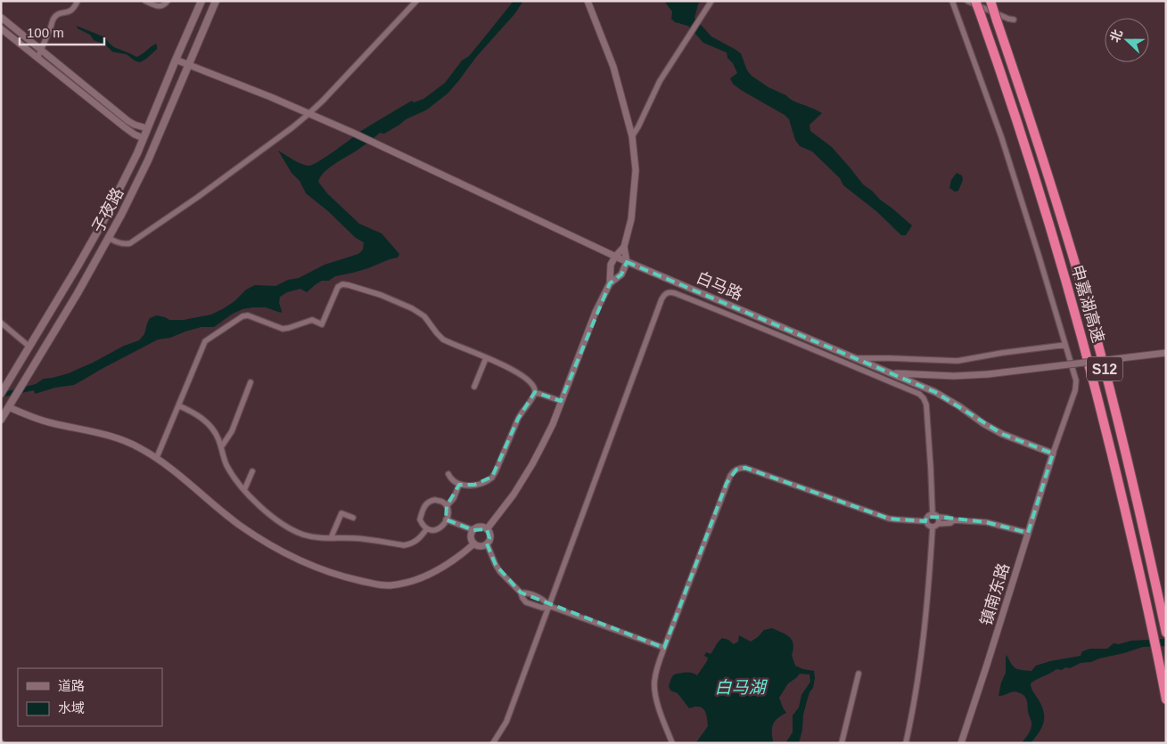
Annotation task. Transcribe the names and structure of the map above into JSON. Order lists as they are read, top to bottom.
{
  "streets": {
    "highway": ["申嘉湖高速", "S12"],
    "main road": ["子夜路"],
    "street": ["白马路", "镇南东路"]
  },
  "crossings": [
    ["子夜路", "白马路"],
    ["白马路", "镇南东路"]
  ],
  "water": ["白马湖"],
  "legend": ["道路", "水域"],
  "scale_bar": "100 m",
  "north": "left"
}
